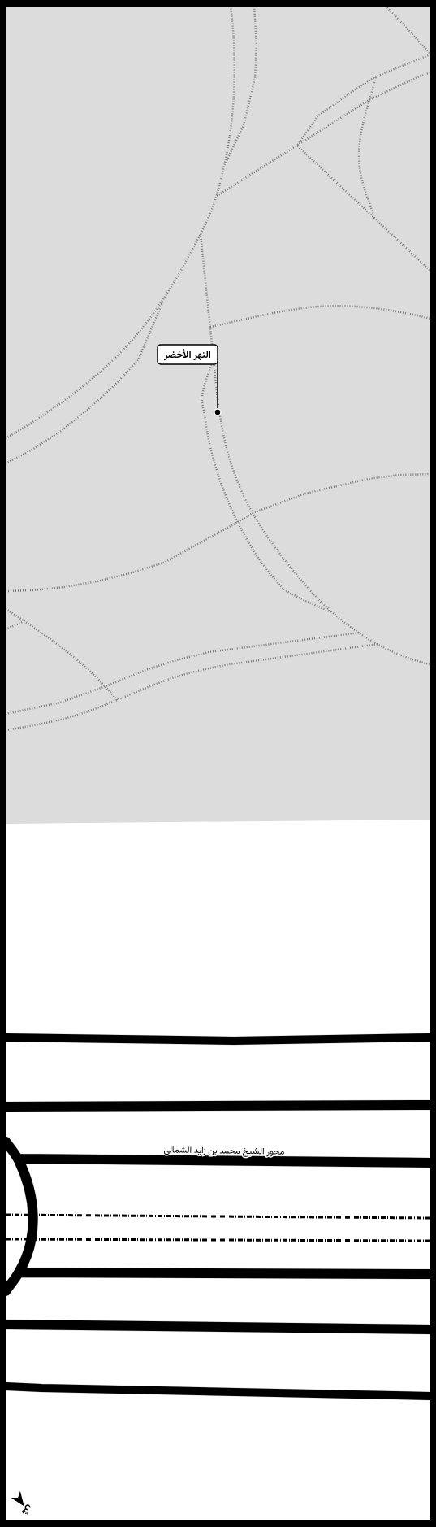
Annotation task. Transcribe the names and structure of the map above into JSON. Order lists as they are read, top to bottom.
{
  "streets": {
    "highway": ["محور الشيخ محمد بن زايد الشمالى"]
  },
  "places": ["النهر الأخضر"],
  "north": "bottom right"
}
